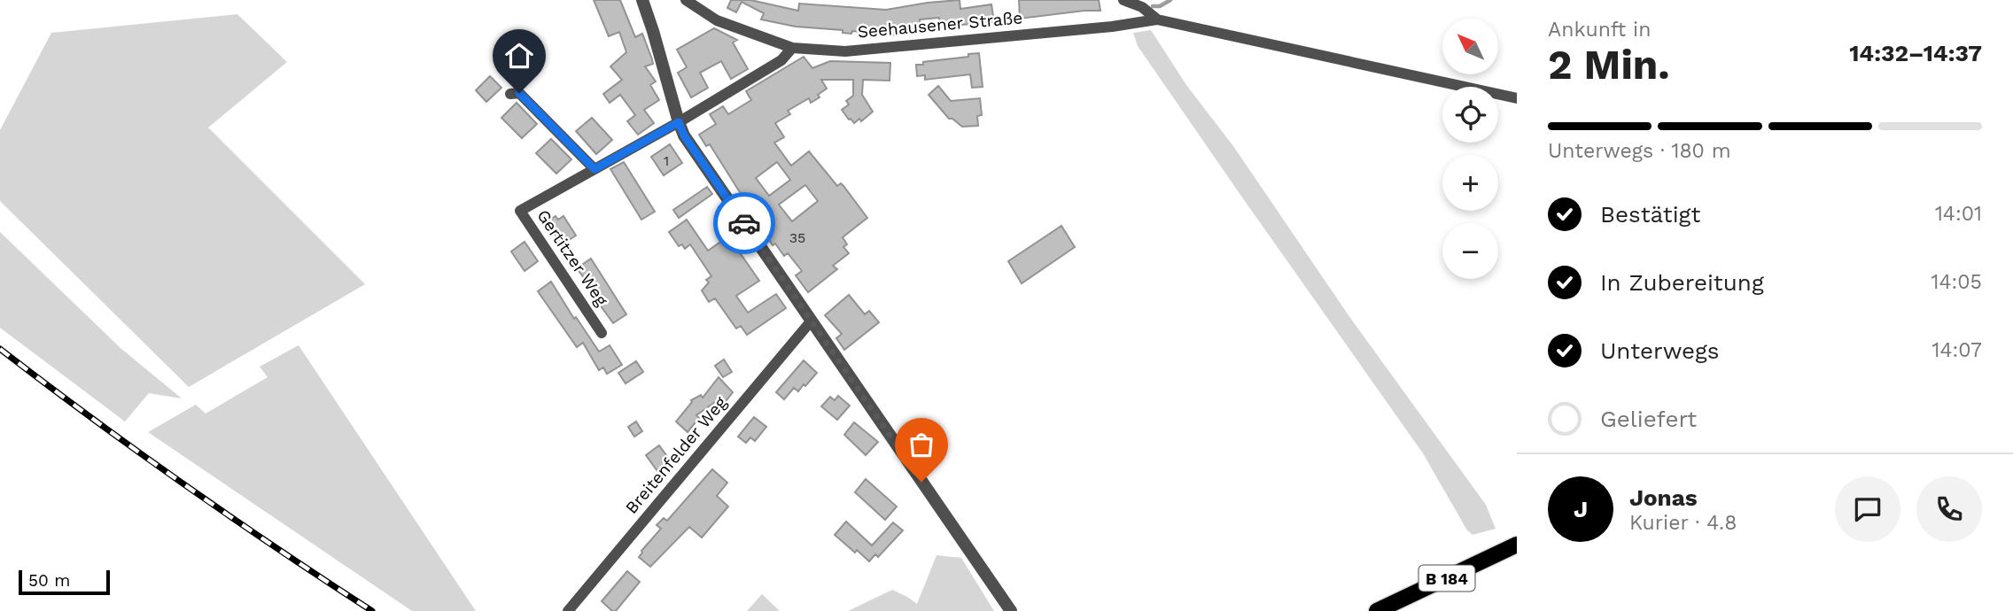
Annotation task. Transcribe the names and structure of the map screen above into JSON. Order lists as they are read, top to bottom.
{
  "streets": {
    "main road": ["B 184"],
    "street": ["Seehausener Straße", "Gertitzer Weg", "Breitenfelder Weg"]
  },
  "house_numbers": ["1", "35"],
  "scale_bar": "50 m",
  "north": "top left",
  "page": {
    "heading": ["2 Min.", "Ankunft in", "14:32–14:37"],
    "panel": ["Jonas", "Kurier · 4.8"],
    "map_buttons": ["+", "−"],
    "bar": "Unterwegs · 180 m",
    "list": [
      ["Bestätigt", "14:01"],
      ["In Zubereitung", "14:05"],
      ["Unterwegs", "14:07"],
      "Geliefert"
    ],
    "round": "J",
    "scale": "50 m"
  }
}
